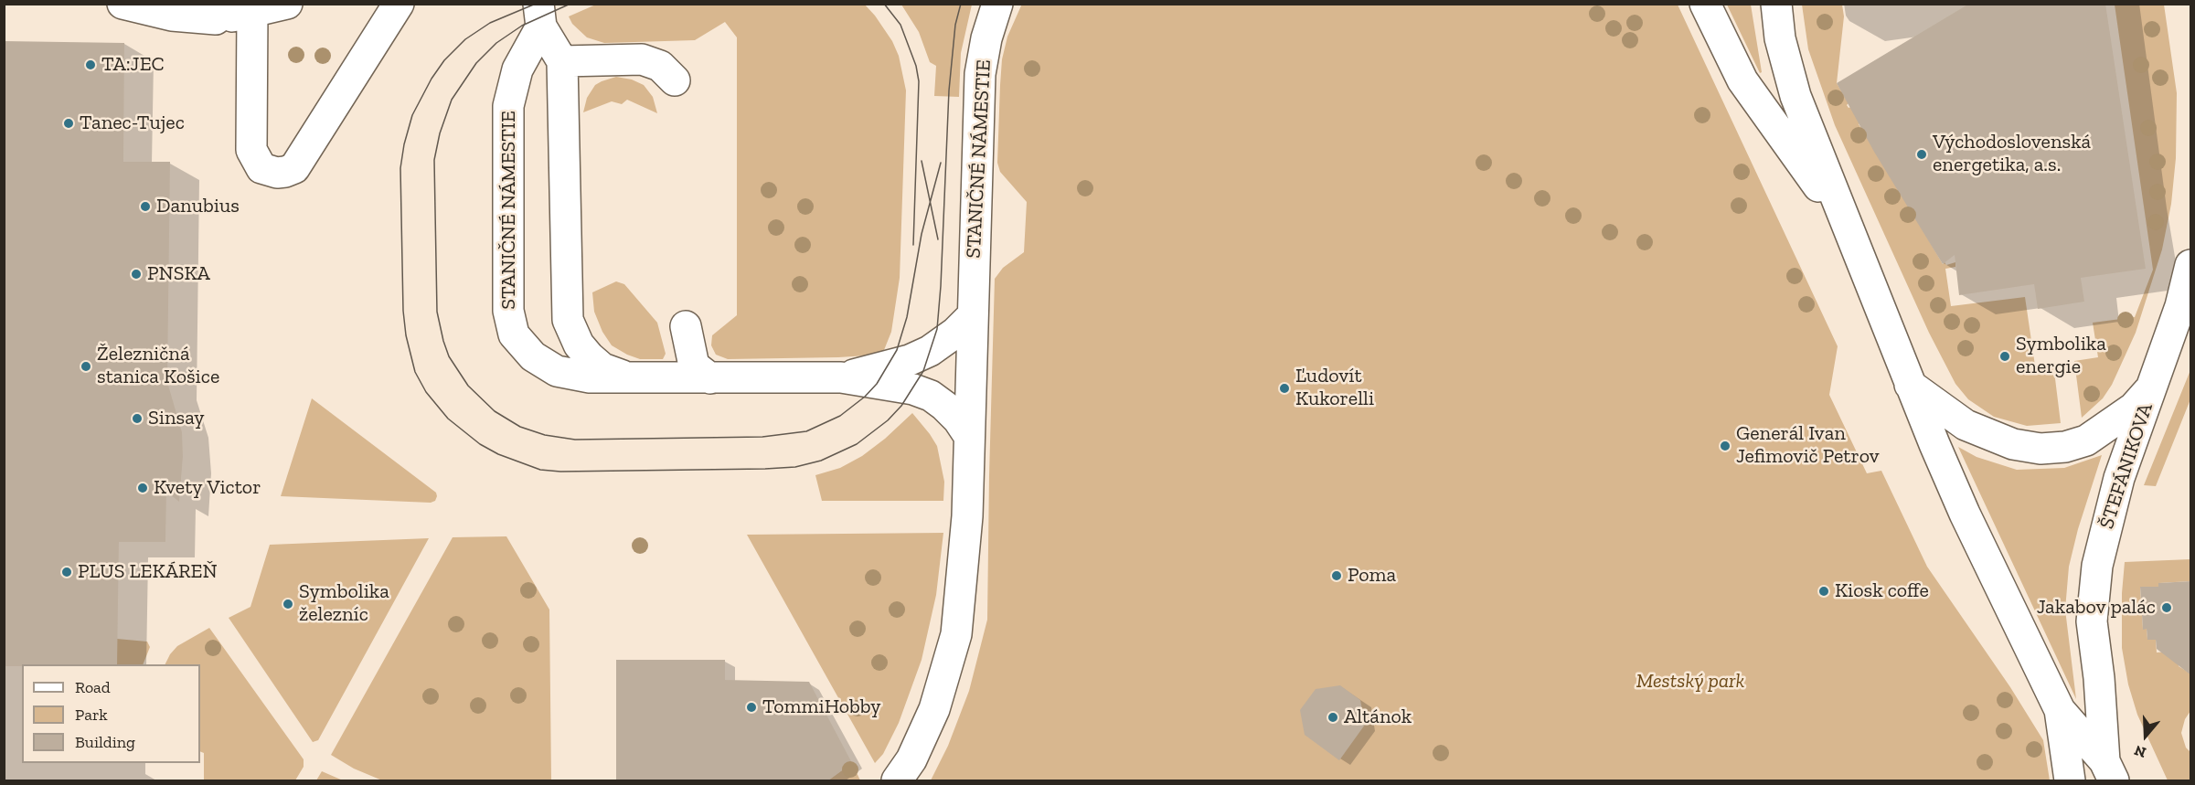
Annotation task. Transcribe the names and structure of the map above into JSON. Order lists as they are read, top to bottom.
{
  "streets": {
    "street": ["STANIČNÉ NÁMESTIE", "ŠTEFÁNIKOVA"]
  },
  "parks": ["Mestský park"],
  "places": [
    "TA:JEC",
    "Tanec-Tujec",
    "Východoslovenská energetika, a.s.",
    "Danubius",
    "PNSKA",
    "Symbolika energie",
    "Železničná stanica Košice",
    "Ľudovít Kukorelli",
    "Sinsay",
    "Generál Ivan Jefimovič Petrov",
    "Kvety Victor",
    "PLUS LEKÁREŇ",
    "Poma",
    "Kiosk coffe",
    "Symbolika železníc",
    "Jakabov palác",
    "TommiHobby",
    "Altánok"
  ],
  "legend": ["Road", "Park", "Building"],
  "north": "bottom"
}
